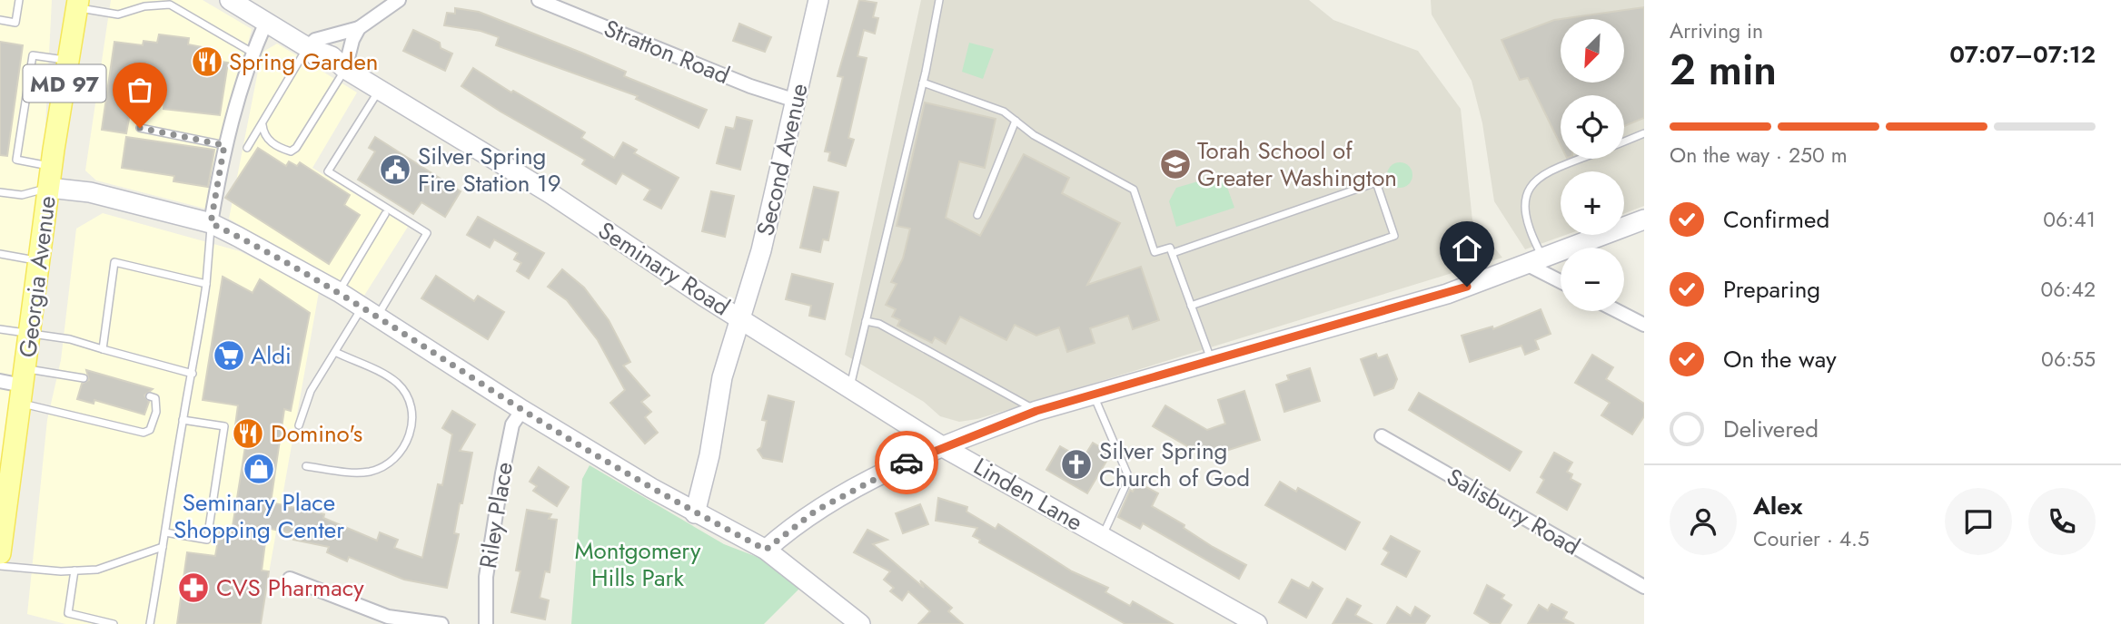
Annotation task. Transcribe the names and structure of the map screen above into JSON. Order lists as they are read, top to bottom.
{
  "streets": {
    "main road": ["MD 97", "Georgia Avenue"],
    "street": [
      "Stratton Road",
      "Second Avenue",
      "Seminary Road",
      "Linden Lane",
      "Salisbury Road",
      "Riley Place"
    ]
  },
  "crossings": [
    ["Stratton Road", "Second Avenue"],
    ["Second Avenue", "Seminary Road"],
    ["Second Avenue", "Linden Lane"],
    ["Seminary Road", "Linden Lane"]
  ],
  "parks": ["Montgomery Hills Park"],
  "places": {
    "restaurant": ["Spring Garden", "Domino's"],
    "school or university": ["Torah School of Greater Washington"],
    "public building": ["Silver Spring Fire Station 19"],
    "supermarket": ["Aldi"],
    "church": ["Silver Spring Church of God"],
    "shop": ["Seminary Place Shopping Center"],
    "pharmacy": ["CVS Pharmacy"]
  },
  "north": "bottom left",
  "page": {
    "heading": ["2 min", "Arriving in", "07:07–07:12"],
    "panel": ["Alex", "Courier · 4.5"],
    "map_buttons": ["+", "−"],
    "bar": "On the way · 250 m",
    "list": [
      ["Confirmed", "06:41"],
      ["Preparing", "06:42"],
      ["On the way", "06:55"],
      "Delivered"
    ]
  }
}
